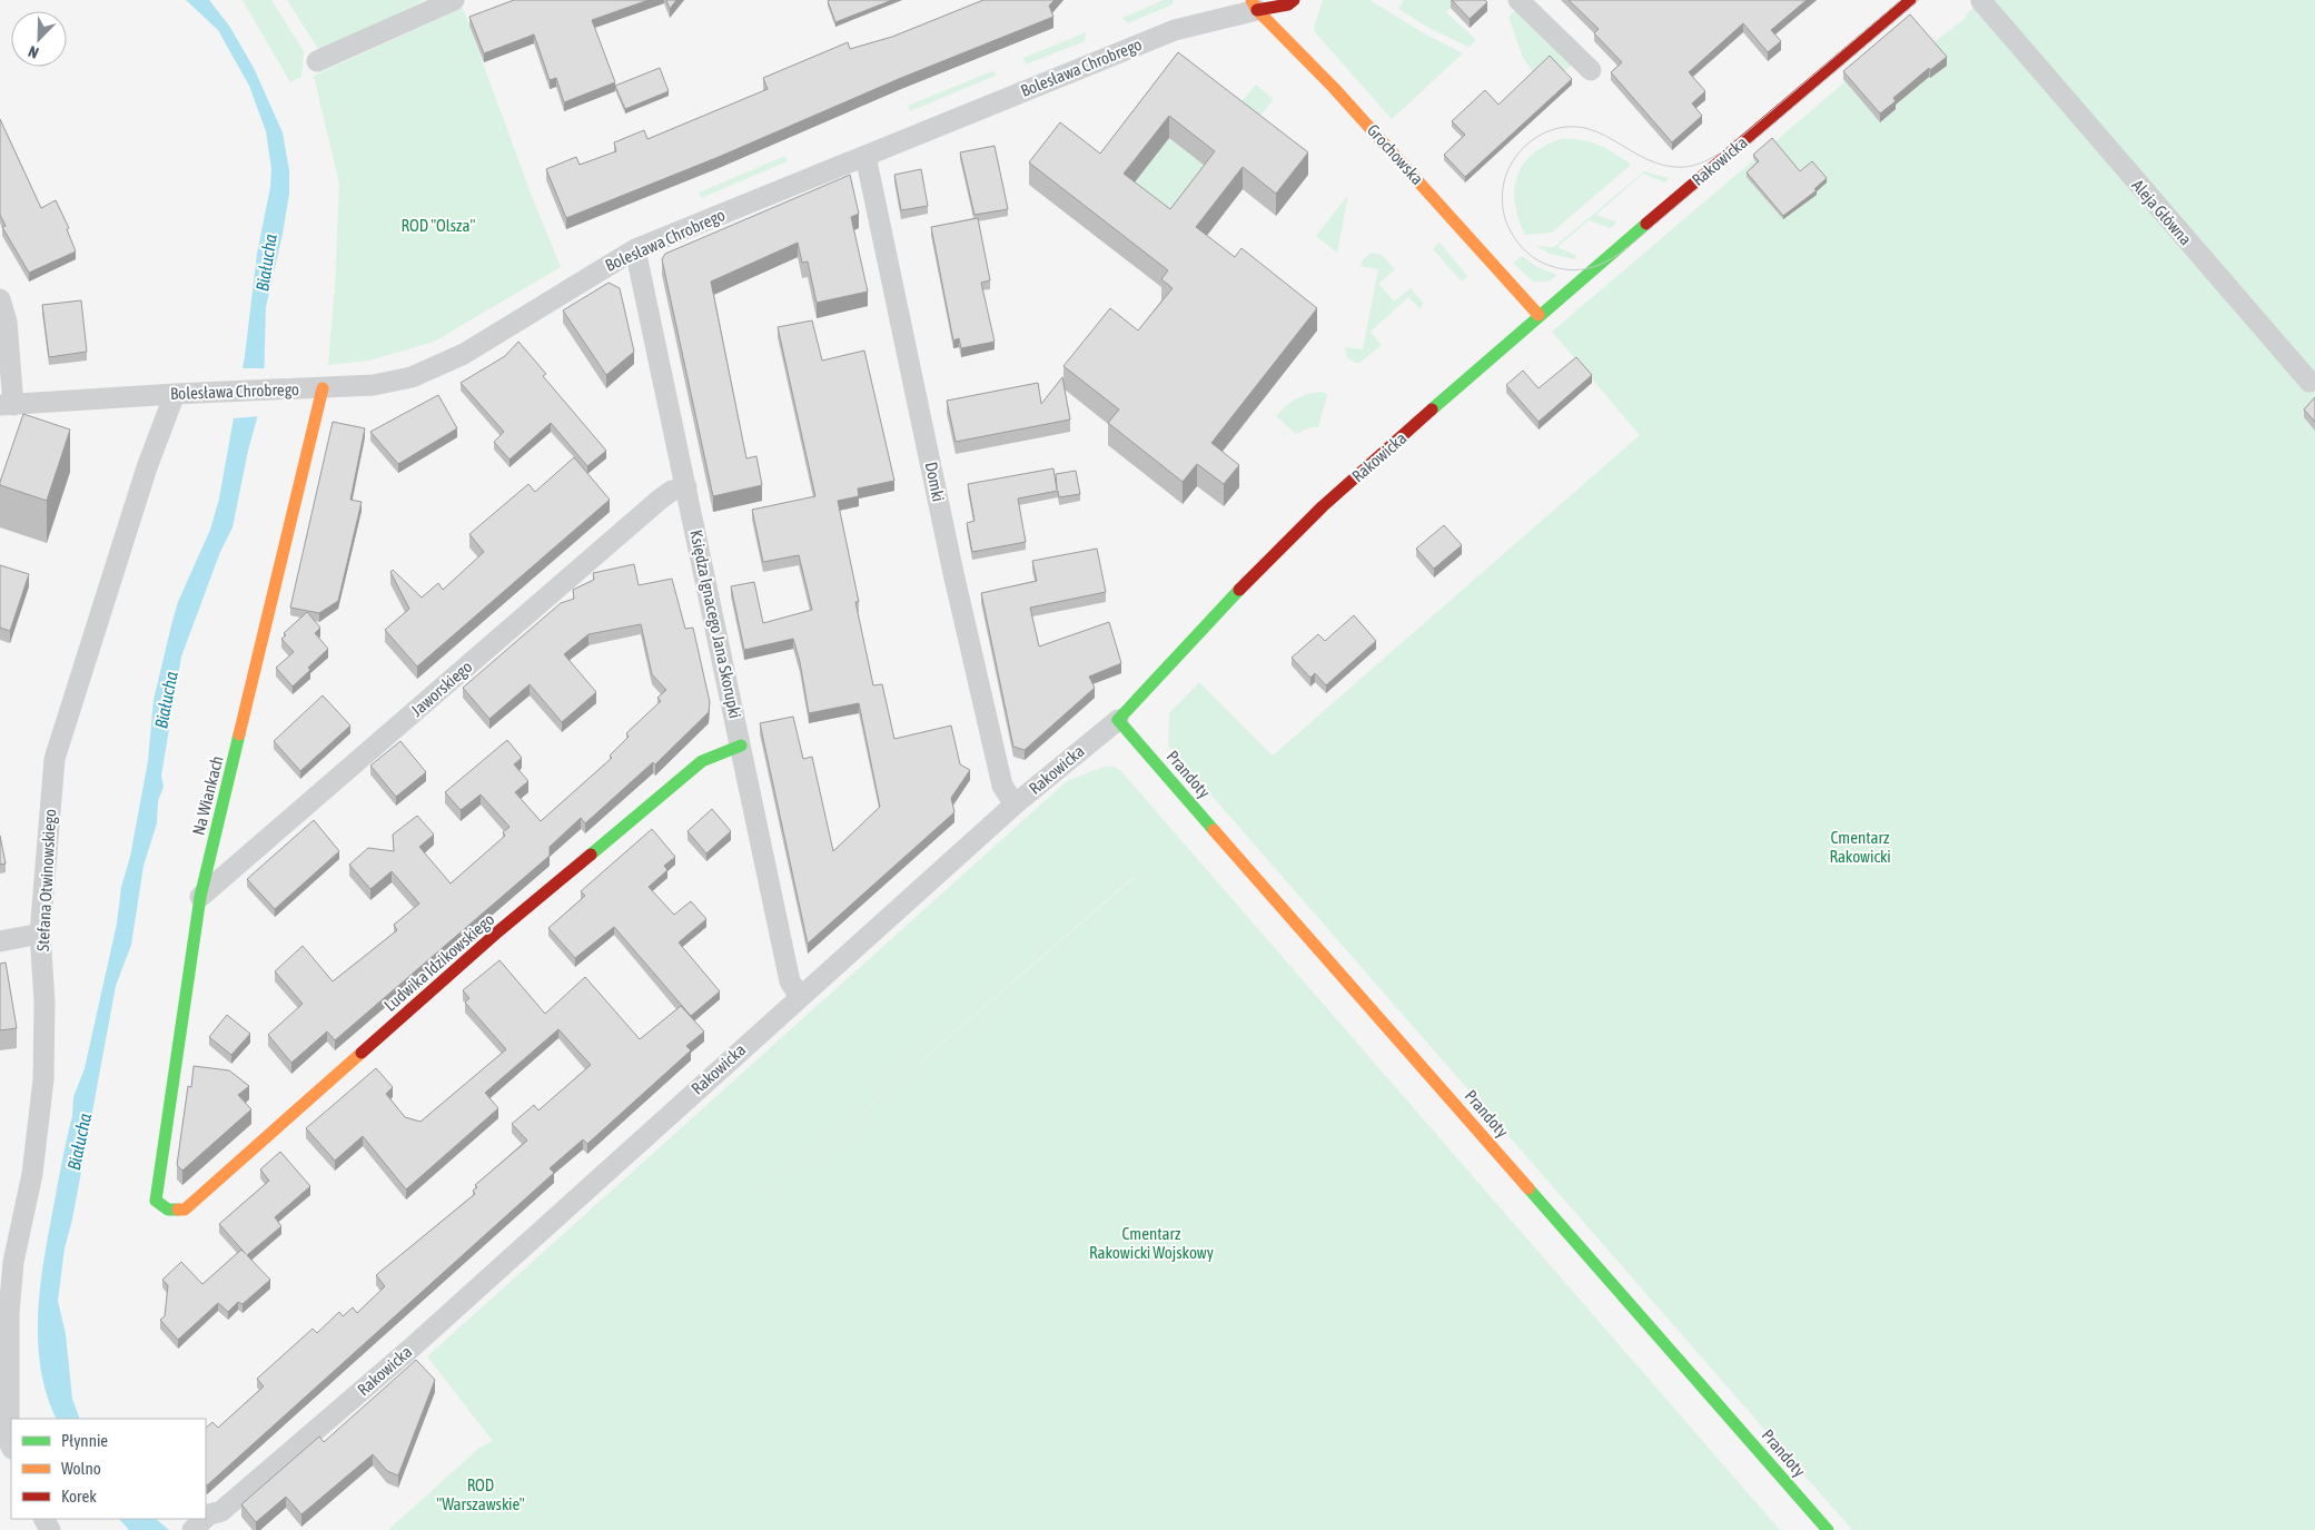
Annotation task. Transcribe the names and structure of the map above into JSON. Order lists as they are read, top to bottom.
{
  "streets": {
    "street": [
      "Bolesława Chrobrego",
      "Grochowska",
      "Rakowicka",
      "Aleja Główna",
      "Domki",
      "Księdza Ignacego Jana Skorupki",
      "Jaworskiego",
      "Prandoty",
      "Na Wiankach",
      "Stefana Otwinowskiego",
      "Ludwika Idzikowskiego"
    ]
  },
  "crossings": [
    ["Bolesława Chrobrego", "Grochowska"],
    ["Bolesława Chrobrego", "Domki"],
    ["Bolesława Chrobrego", "Księdza Ignacego Jana Skorupki"],
    ["Bolesława Chrobrego", "Na Wiankach"],
    ["Bolesława Chrobrego", "Stefana Otwinowskiego"],
    ["Grochowska", "Rakowicka"],
    ["Rakowicka", "Domki"],
    ["Rakowicka", "Księdza Ignacego Jana Skorupki"],
    ["Rakowicka", "Prandoty"],
    ["Księdza Ignacego Jana Skorupki", "Jaworskiego"],
    ["Księdza Ignacego Jana Skorupki", "Ludwika Idzikowskiego"],
    ["Jaworskiego", "Na Wiankach"],
    ["Na Wiankach", "Ludwika Idzikowskiego"]
  ],
  "water": ["Białucha"],
  "parks": [
    "ROD \"Olsza\"",
    "Cmentarz Rakowicki",
    "Cmentarz Rakowicki Wojskowy",
    "ROD \"Warszawskie\""
  ],
  "legend": ["Płynnie", "Wolno", "Korek"],
  "north": "bottom left"
}
